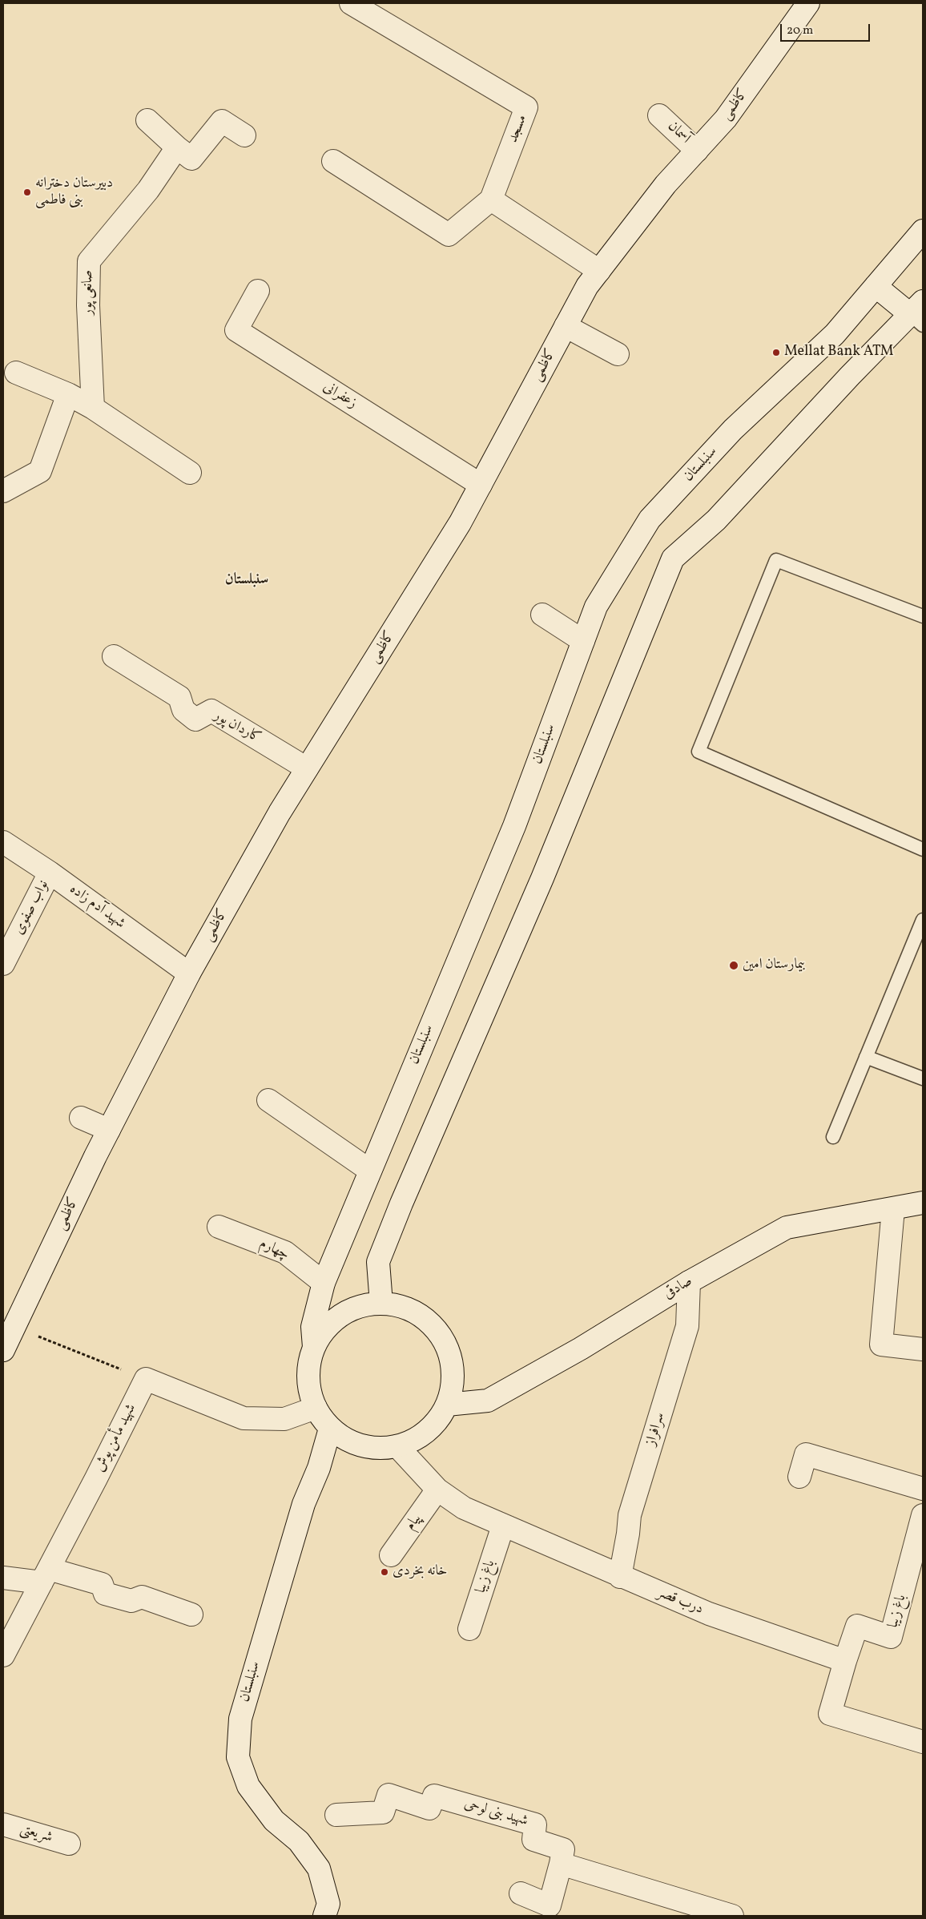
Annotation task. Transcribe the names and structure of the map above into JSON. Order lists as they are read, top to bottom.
{
  "streets": {
    "street": [
      "کاظمی",
      "مسجد",
      "آسمان",
      "صانعی پور",
      "زعفرانی",
      "سنبلستان",
      "کاردان پور",
      "شهید آدم زاده",
      "نواب صفوی",
      "چهارم",
      "صادقی",
      "سرافراز",
      "شهید مأمن پوش",
      "پیام",
      "باغ زیبا",
      "درب قصر",
      "شهید بنی لوحی",
      "شریعتی"
    ]
  },
  "crossings": [
    ["کاظمی", "آسمان"],
    ["کاظمی", "زعفرانی"],
    ["کاظمی", "کاردان پور"],
    ["کاظمی", "شهید آدم زاده"],
    ["سنبلستان", "چهارم"],
    ["شهید آدم زاده", "نواب صفوی"],
    ["صادقی", "سرافراز"],
    ["سرافراز", "درب قصر"],
    ["پیام", "درب قصر"],
    ["باغ زیبا", "درب قصر"]
  ],
  "districts": ["سنبلستان"],
  "places": [
    "دبیرستان دخترانه بنی فاطمی",
    "Mellat Bank ATM",
    "بیمارستان امین",
    "خانه بخردی"
  ],
  "scale_bar": "20 m"
}
